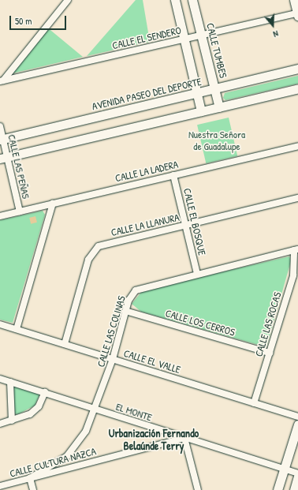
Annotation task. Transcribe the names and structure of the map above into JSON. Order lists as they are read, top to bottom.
{
  "streets": {
    "main road": ["CALLE TUMBES", "AVENIDA PASEO DEL DEPORTE"],
    "street": [
      "CALLE EL SENDERO",
      "CALLE LAS PEÑAS",
      "CALLE LA LADERA",
      "CALLE EL BOSQUE",
      "CALLE LA LLANURA",
      "CALLE LOS CERROS",
      "CALLE LAS ROCAS",
      "CALLE LAS COLINAS",
      "CALLE EL VALLE",
      "EL MONTE",
      "CALLE CULTURA NAZCA"
    ]
  },
  "crossings": [
    ["CALLE EL SENDERO", "CALLE TUMBES"],
    ["CALLE TUMBES", "AVENIDA PASEO DEL DEPORTE"],
    ["AVENIDA PASEO DEL DEPORTE", "CALLE LAS PEÑAS"],
    ["CALLE LAS PEÑAS", "CALLE LA LADERA"],
    ["CALLE LA LADERA", "CALLE EL BOSQUE"],
    ["CALLE EL BOSQUE", "CALLE LA LLANURA"],
    ["CALLE EL BOSQUE", "CALLE LAS COLINAS"],
    ["CALLE LA LLANURA", "CALLE EL VALLE"],
    ["CALLE LOS CERROS", "CALLE LAS ROCAS"],
    ["CALLE LOS CERROS", "CALLE LAS COLINAS"],
    ["CALLE LAS ROCAS", "CALLE LAS COLINAS"],
    ["CALLE LAS ROCAS", "CALLE EL VALLE"],
    ["CALLE LAS COLINAS", "CALLE EL VALLE"],
    ["CALLE LAS COLINAS", "EL MONTE"],
    ["CALLE LAS COLINAS", "CALLE CULTURA NAZCA"],
    ["EL MONTE", "CALLE CULTURA NAZCA"]
  ],
  "districts": ["Urbanización Fernando Belaúnde Terry"],
  "parks": ["Nuestra Señora de Guadalupe"],
  "scale_bar": "50 m",
  "north": "bottom"
}
